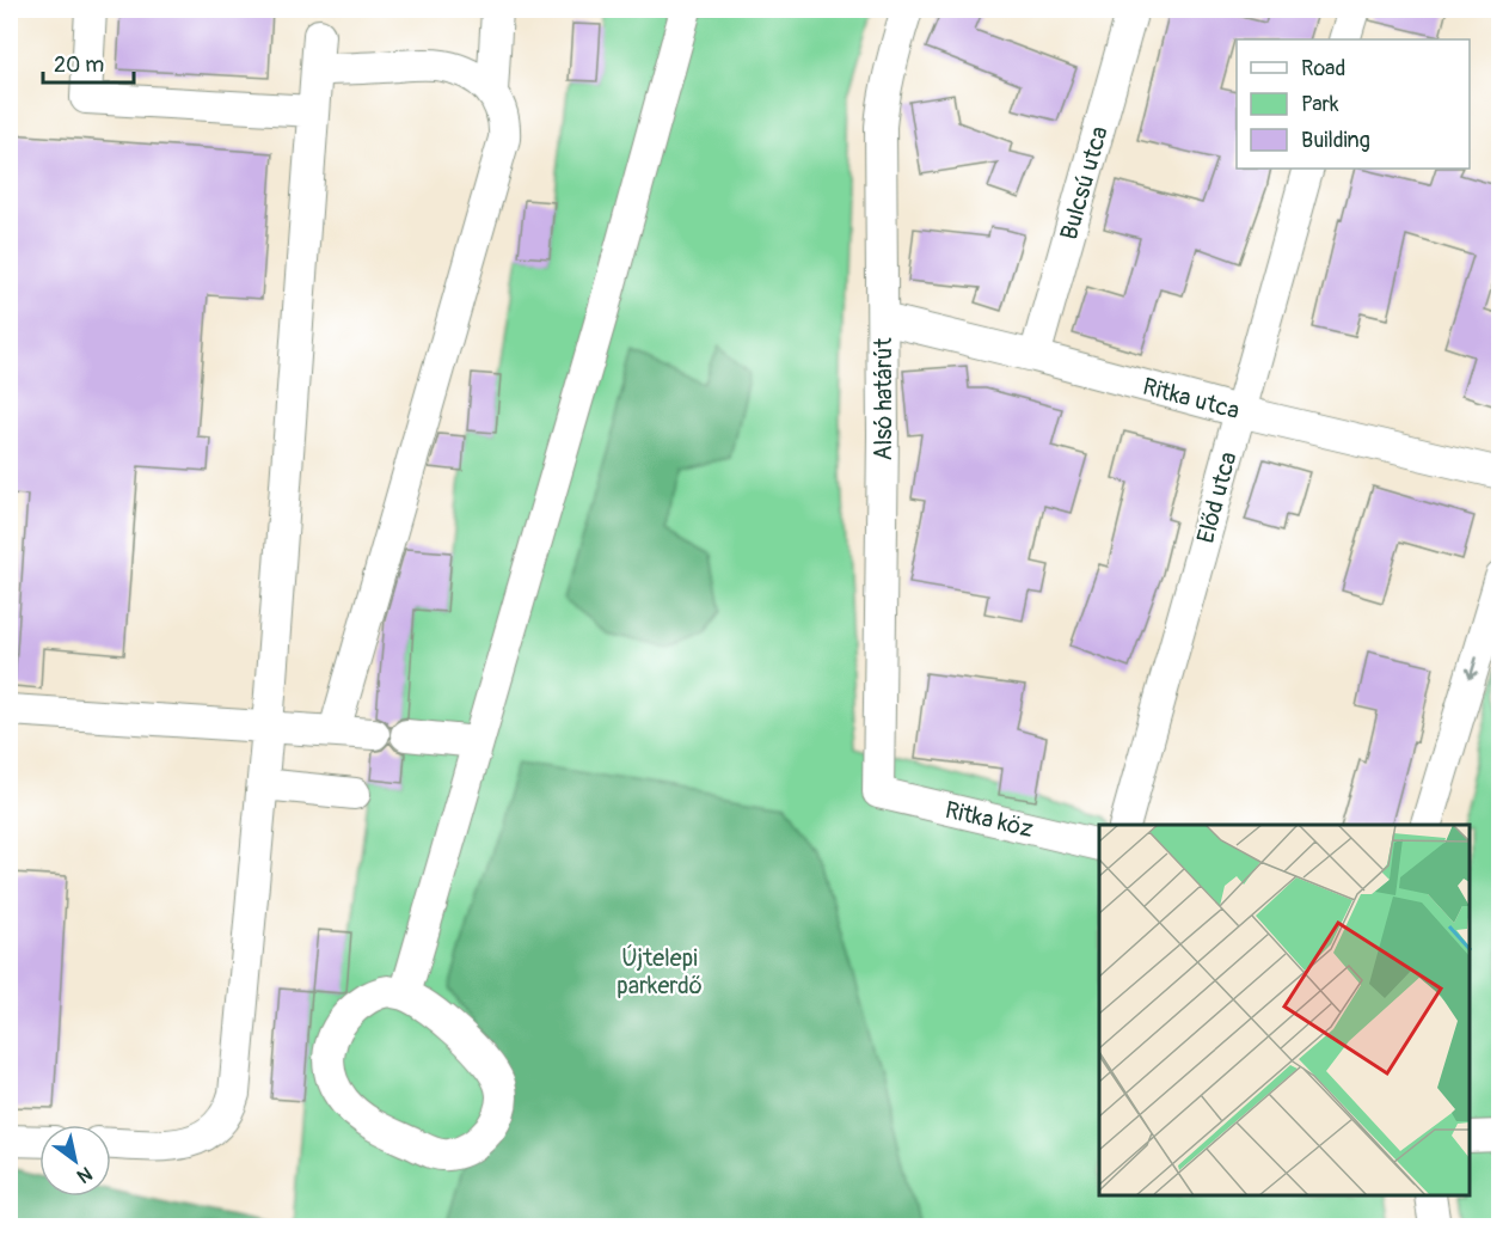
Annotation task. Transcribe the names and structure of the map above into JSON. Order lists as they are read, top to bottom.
{
  "streets": {
    "street": [
      "Bulcsú utca",
      "Ritka utca",
      "Alsó határút",
      "Előd utca",
      "Ritka köz"
    ]
  },
  "crossings": [
    ["Bulcsú utca", "Ritka utca"],
    ["Ritka utca", "Alsó határút"],
    ["Ritka utca", "Előd utca"],
    ["Alsó határút", "Ritka köz"]
  ],
  "parks": ["Újtelepi parkerdő"],
  "legend": ["Road", "Park", "Building"],
  "scale_bar": "20 m",
  "north": "bottom right"
}
